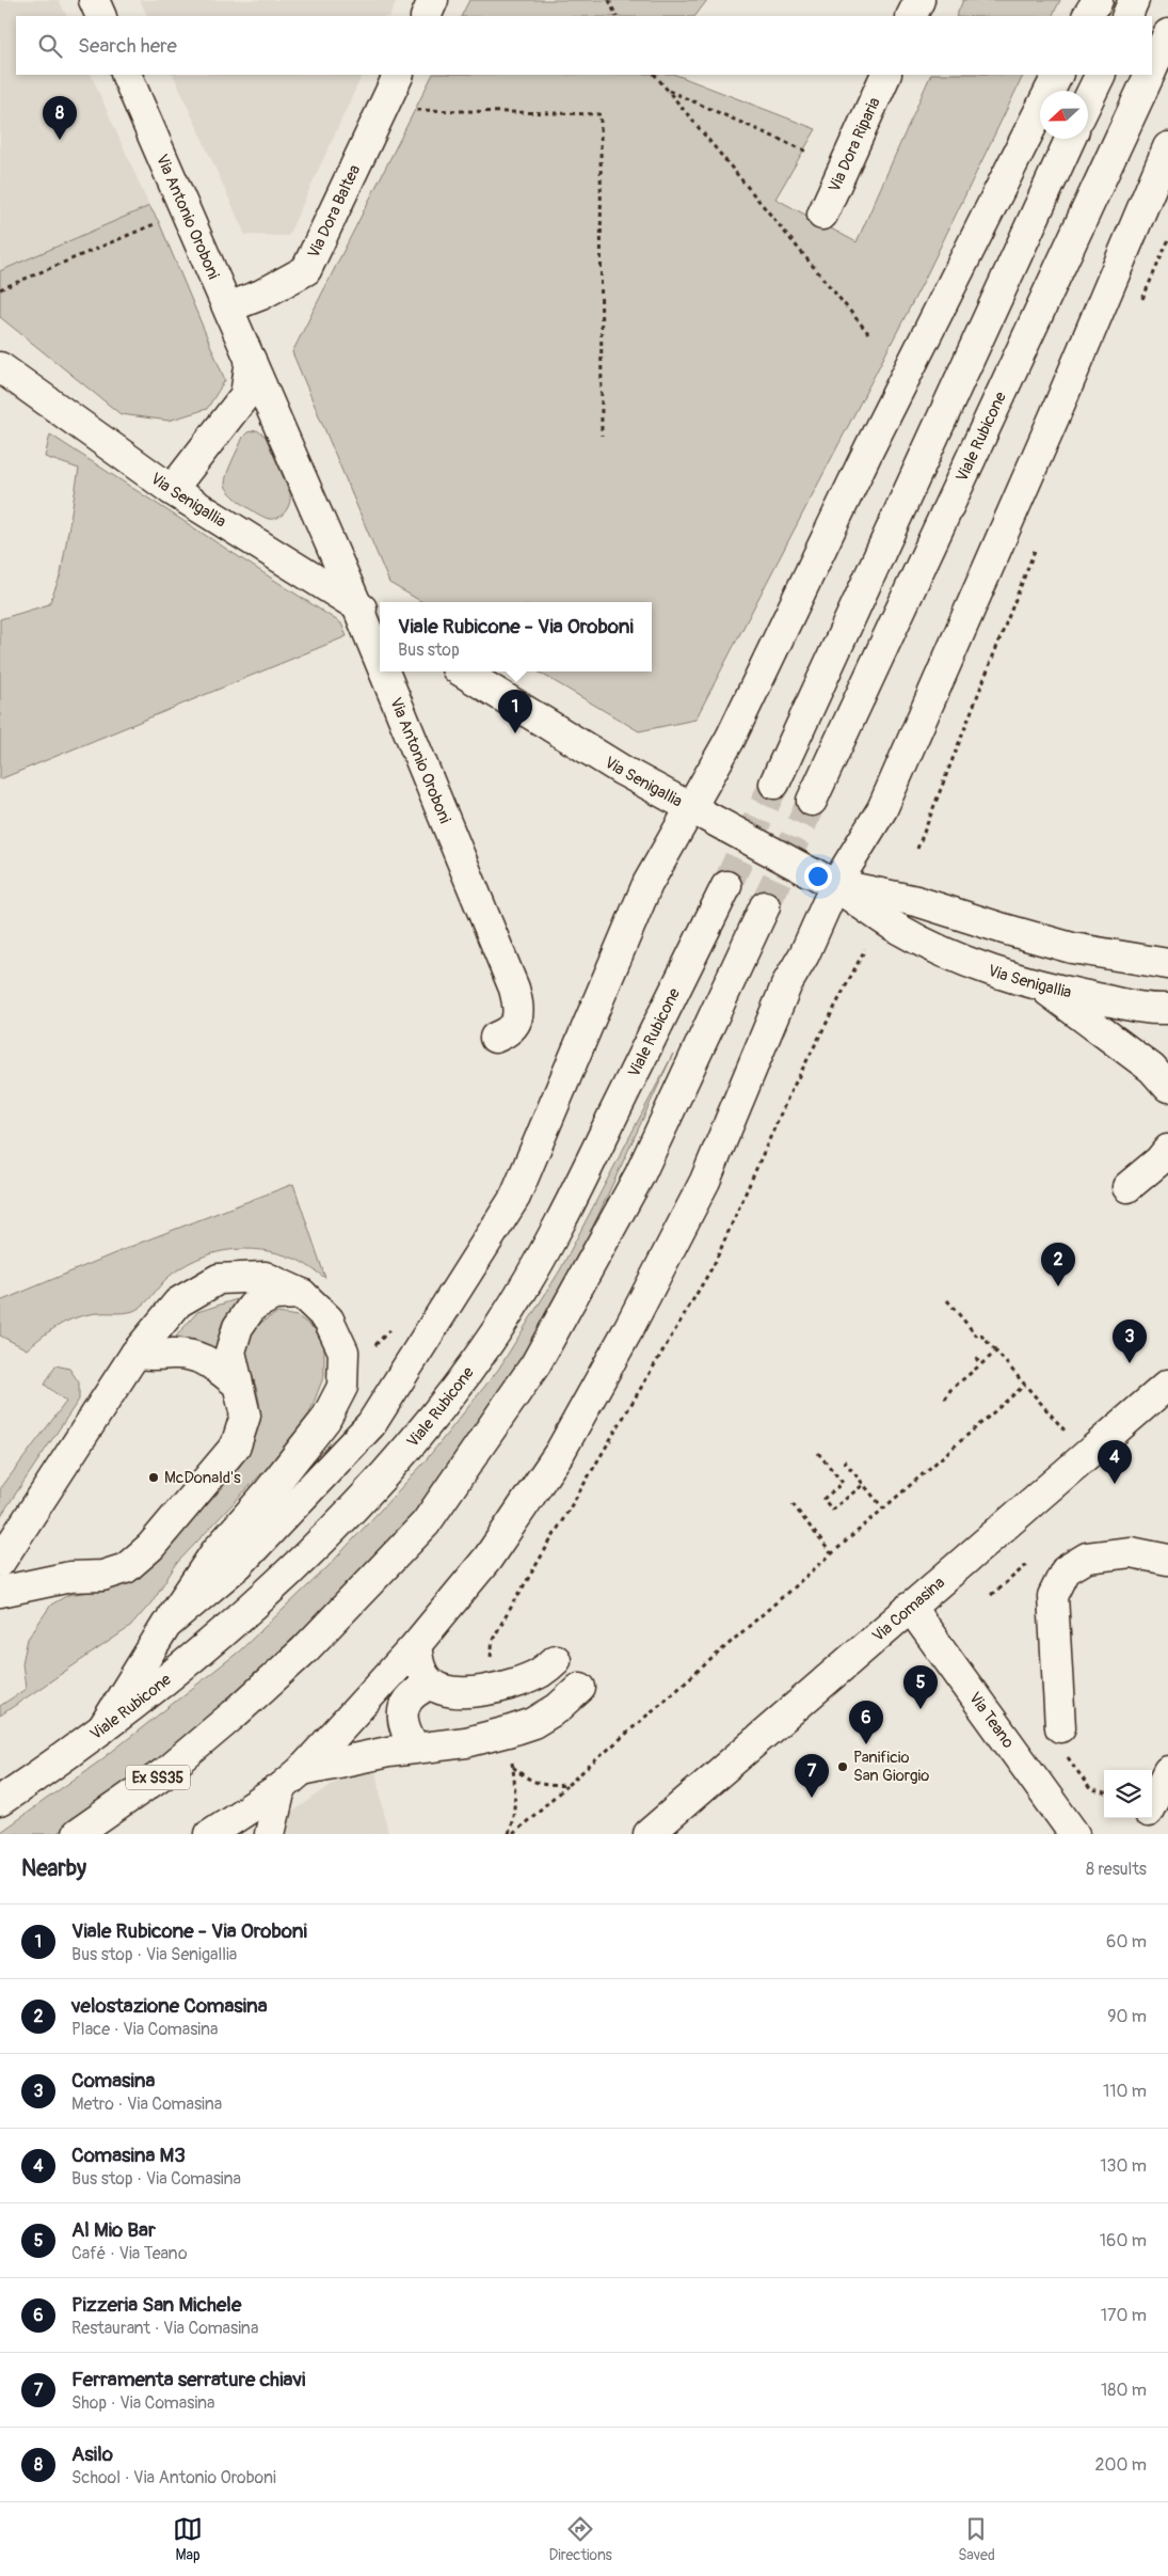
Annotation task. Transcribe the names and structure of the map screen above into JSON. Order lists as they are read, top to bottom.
{
  "streets": {
    "main road": [
      "Via Dora Riparia",
      "Via Dora Baltea",
      "Via Antonio Oroboni",
      "Viale Rubicone",
      "Via Senigallia",
      "Via Comasina",
      "Via Teano",
      "Ex SS35"
    ]
  },
  "crossings": [
    ["Via Dora Baltea", "Via Antonio Oroboni"],
    ["Via Antonio Oroboni", "Via Senigallia"],
    ["Via Comasina", "Via Teano"]
  ],
  "places": ["McDonald's", "Panificio San Giorgio"],
  "north": "left",
  "page": {
    "search": "Search here",
    "pins": [
      "8",
      "1",
      "2",
      "3",
      "4",
      "5",
      "6",
      "7"
    ],
    "popup": ["Viale Rubicone - Via Oroboni", "Bus stop"],
    "heading": ["Nearby", "8 results"],
    "list": [
      {
        "mark": "1",
        "name": "Viale Rubicone - Via Oroboni",
        "note": "Bus stop · Via Senigallia",
        "value": "60 m"
      },
      {
        "mark": "2",
        "name": "velostazione Comasina",
        "note": "Place · Via Comasina",
        "value": "90 m"
      },
      {
        "mark": "3",
        "name": "Comasina",
        "note": "Metro · Via Comasina",
        "value": "110 m"
      },
      {
        "mark": "4",
        "name": "Comasina M3",
        "note": "Bus stop · Via Comasina",
        "value": "130 m"
      },
      {
        "mark": "5",
        "name": "Al Mio Bar",
        "note": "Café · Via Teano",
        "value": "160 m"
      },
      {
        "mark": "6",
        "name": "Pizzeria San Michele",
        "note": "Restaurant · Via Comasina",
        "value": "170 m"
      },
      {
        "mark": "7",
        "name": "Ferramenta serrature chiavi",
        "note": "Shop · Via Comasina",
        "value": "180 m"
      },
      {
        "mark": "8",
        "name": "Asilo",
        "note": "School · Via Antonio Oroboni",
        "value": "200 m"
      }
    ],
    "nav": ["Map", "Directions", "Saved"]
  }
}
